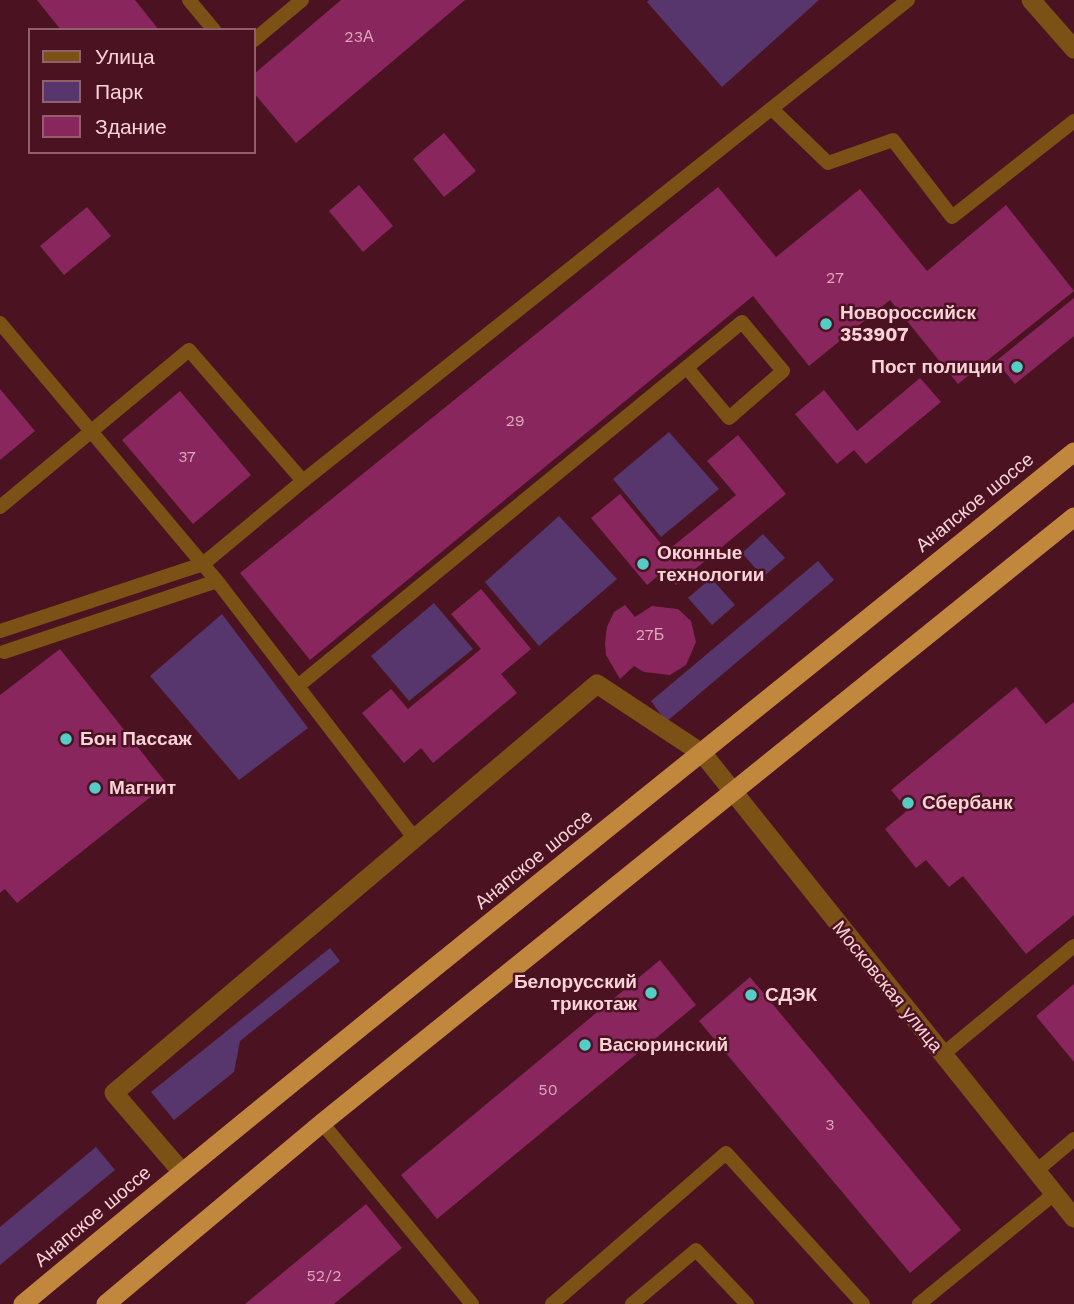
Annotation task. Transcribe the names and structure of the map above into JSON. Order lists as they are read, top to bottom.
{
  "streets": {
    "highway": ["Анапское шоссе"],
    "street": ["Московская улица"]
  },
  "crossings": [
    ["Анапское шоссе", "Московская улица"]
  ],
  "places": [
    "Новороссийск 353907",
    "Пост полиции",
    "Оконные технологии",
    "Бон Пассаж",
    "Магнит",
    "Сбербанк",
    "Белорусский трикотаж",
    "СДЭК",
    "Васюринский"
  ],
  "house_numbers": [
    "23А",
    "27",
    "29",
    "37",
    "27Б",
    "50",
    "3",
    "52/2"
  ],
  "legend": ["Улица", "Парк", "Здание"]
}
